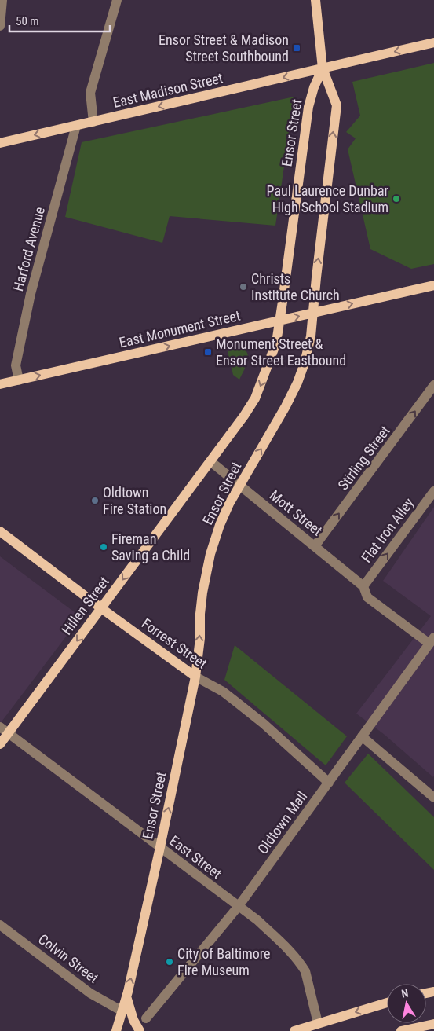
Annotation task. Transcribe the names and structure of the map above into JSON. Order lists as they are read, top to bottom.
{
  "streets": {
    "main road": [
      "East Madison Street",
      "Ensor Street",
      "East Monument Street",
      "Hillen Street",
      "Forrest Street"
    ],
    "street": [
      "Harford Avenue",
      "Stirling Street",
      "Mott Street",
      "Flat Iron Alley",
      "Oldtown Mall",
      "East Street",
      "Colvin Street"
    ]
  },
  "crossings": [
    ["East Madison Street", "Ensor Street"],
    ["East Madison Street", "Harford Avenue"],
    ["Ensor Street", "East Monument Street"],
    ["Ensor Street", "Mott Street"],
    ["Ensor Street", "Hillen Street"],
    ["Ensor Street", "Forrest Street"],
    ["Ensor Street", "East Street"],
    ["Ensor Street", "Colvin Street"],
    ["Harford Avenue", "East Monument Street"],
    ["East Monument Street", "Hillen Street"],
    ["Stirling Street", "Mott Street"],
    ["Mott Street", "Flat Iron Alley"],
    ["Mott Street", "Hillen Street"],
    ["Mott Street", "Oldtown Mall"],
    ["Hillen Street", "Forrest Street"],
    ["Hillen Street", "East Street"],
    ["Forrest Street", "Oldtown Mall"],
    ["Oldtown Mall", "East Street"]
  ],
  "one_way": [
    "East Madison Street",
    "Ensor Street",
    "East Monument Street",
    "Stirling Street",
    "Flat Iron Alley",
    "Hillen Street"
  ],
  "places": {
    "transit": ["Ensor Street & Madison Street Southbound", "Monument Street & Ensor Street Eastbound"],
    "other": [
      "Paul Laurence Dunbar High School Stadium",
      "Christs Institute Church",
      "Oldtown Fire Station",
      "Fireman Saving a Child",
      "City of Baltimore Fire Museum"
    ]
  },
  "scale_bar": "50 m",
  "north": "top"
}
